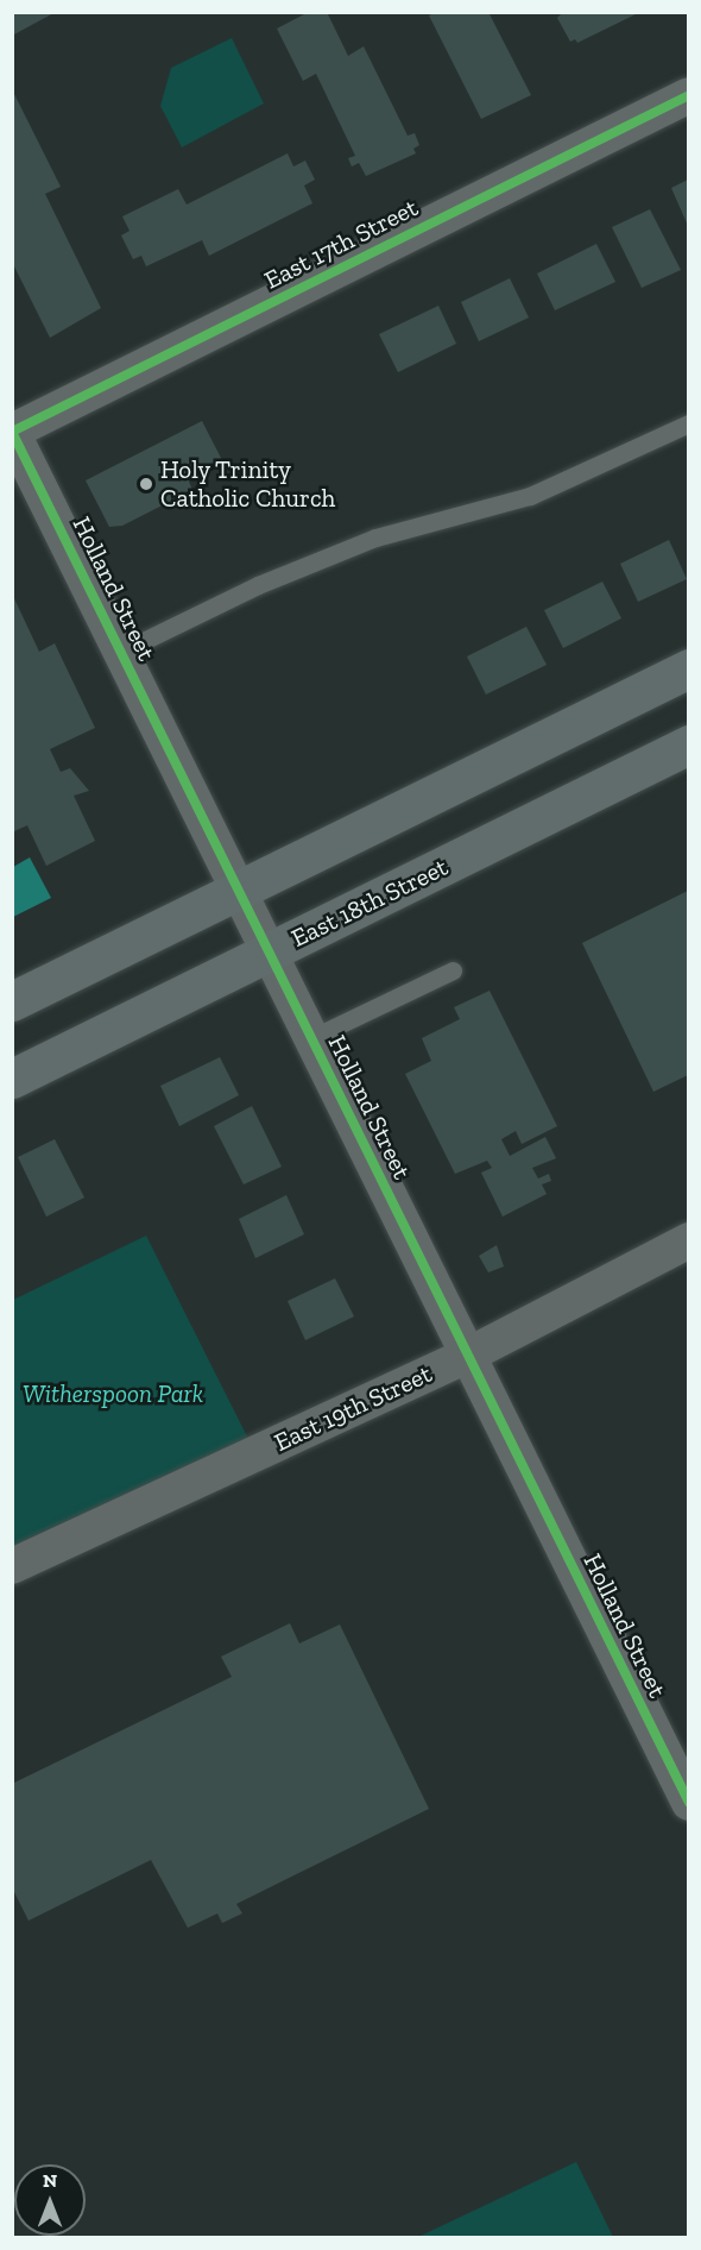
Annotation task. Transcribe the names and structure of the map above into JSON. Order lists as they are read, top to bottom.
{
  "streets": {
    "main road": ["East 18th Street"],
    "street": ["East 17th Street", "Holland Street", "East 19th Street"]
  },
  "crossings": [
    ["East 17th Street", "Holland Street"],
    ["Holland Street", "East 18th Street"],
    ["Holland Street", "East 19th Street"]
  ],
  "parks": ["Witherspoon Park"],
  "places": ["Holy Trinity Catholic Church"],
  "north": "top"
}
